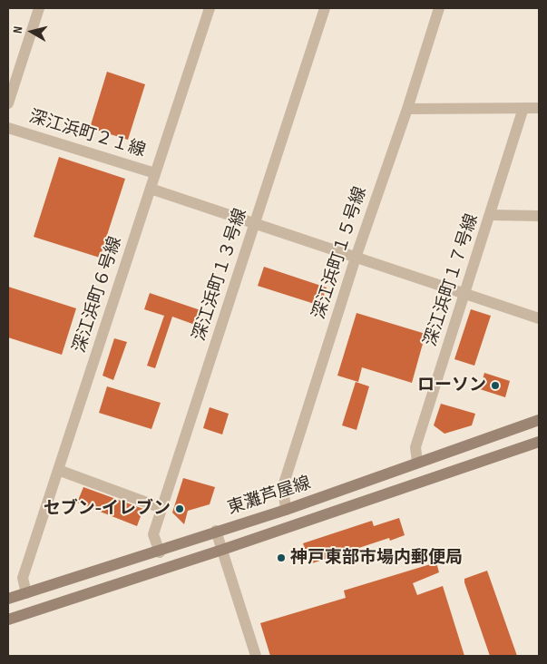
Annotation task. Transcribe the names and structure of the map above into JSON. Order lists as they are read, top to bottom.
{
  "streets": {
    "main road": ["東灘芦屋線"],
    "street": [
      "深江浜町２１線",
      "深江浜町１５号線",
      "深江浜町１３号線",
      "深江浜町１７号線",
      "深江浜町６号線"
    ]
  },
  "crossings": [
    ["深江浜町２１線", "深江浜町６号線"],
    ["深江浜町１５号線", "東灘芦屋線"],
    ["深江浜町１３号線", "東灘芦屋線"],
    ["深江浜町１７号線", "東灘芦屋線"],
    ["深江浜町６号線", "東灘芦屋線"]
  ],
  "places": ["ローソン", "セブン-イレブン", "神戸東部市場内郵便局"],
  "north": "left"
}
